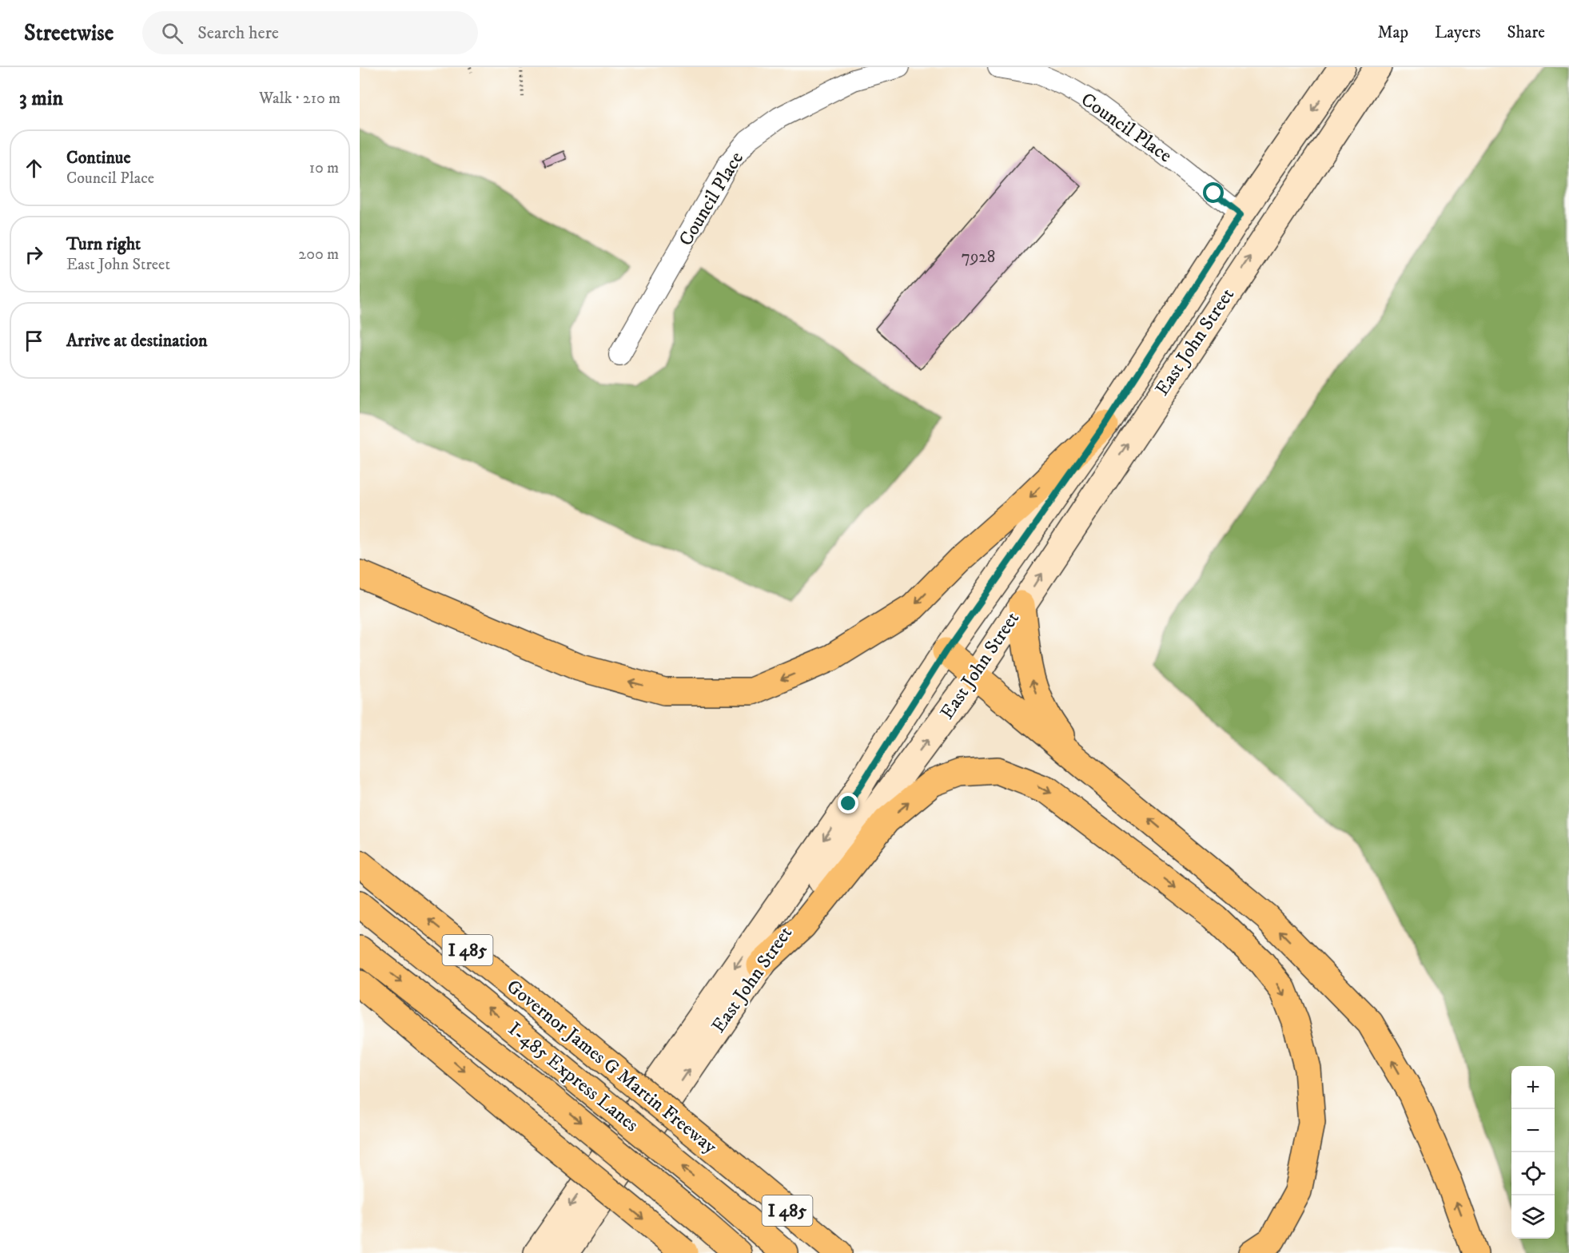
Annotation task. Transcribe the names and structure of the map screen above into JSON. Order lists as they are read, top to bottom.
{
  "streets": {
    "highway": ["I 485", "Governor James G Martin Freeway", "I-485 Express Lanes"],
    "main road": ["East John Street"],
    "street": ["Council Place"]
  },
  "crossings": [
    ["Council Place", "East John Street"]
  ],
  "house_numbers": ["7928"],
  "page": {
    "header": "Streetwise",
    "search": "Search here",
    "nav": ["Map", "Layers", "Share"],
    "heading": ["3 min", "Walk · 210 m"],
    "list": [
      ["Continue", "Council Place", "10 m"],
      ["Turn right", "East John Street", "200 m"],
      "Arrive at destination"
    ],
    "map_buttons": ["+", "−"]
  }
}
